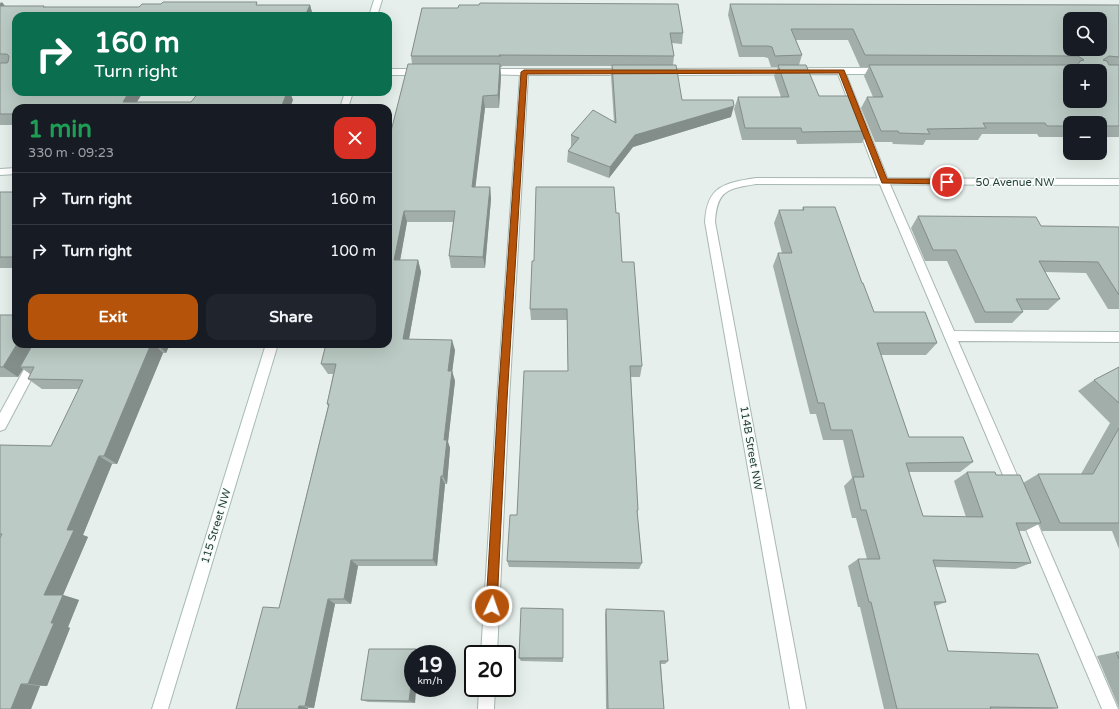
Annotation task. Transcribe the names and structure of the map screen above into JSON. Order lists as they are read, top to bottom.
{
  "streets": {
    "street": ["50 Avenue NW", "114B Street NW", "115 Street NW"]
  },
  "crossings": [
    ["50 Avenue NW", "114B Street NW"]
  ],
  "page": {
    "map_buttons": ["+", "−"],
    "turn": ["160 m", "Turn right"],
    "heading": ["1 min", "330 m · 09:23"],
    "list": [
      {
        "name": "Turn right",
        "value": "160 m"
      },
      {
        "name": "Turn right",
        "value": "100 m"
      }
    ],
    "buttons": ["Exit", "Share"],
    "speed": "19 km/h",
    "limit": "20"
  }
}
